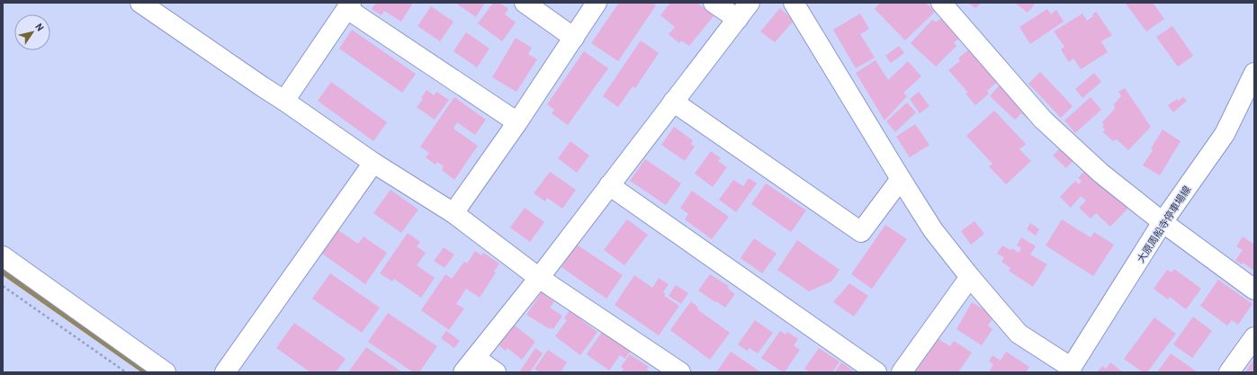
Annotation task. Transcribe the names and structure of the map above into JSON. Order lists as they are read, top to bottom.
{
  "streets": {
    "street": ["大原周船寺停車場線"]
  },
  "north": "top right"
}
